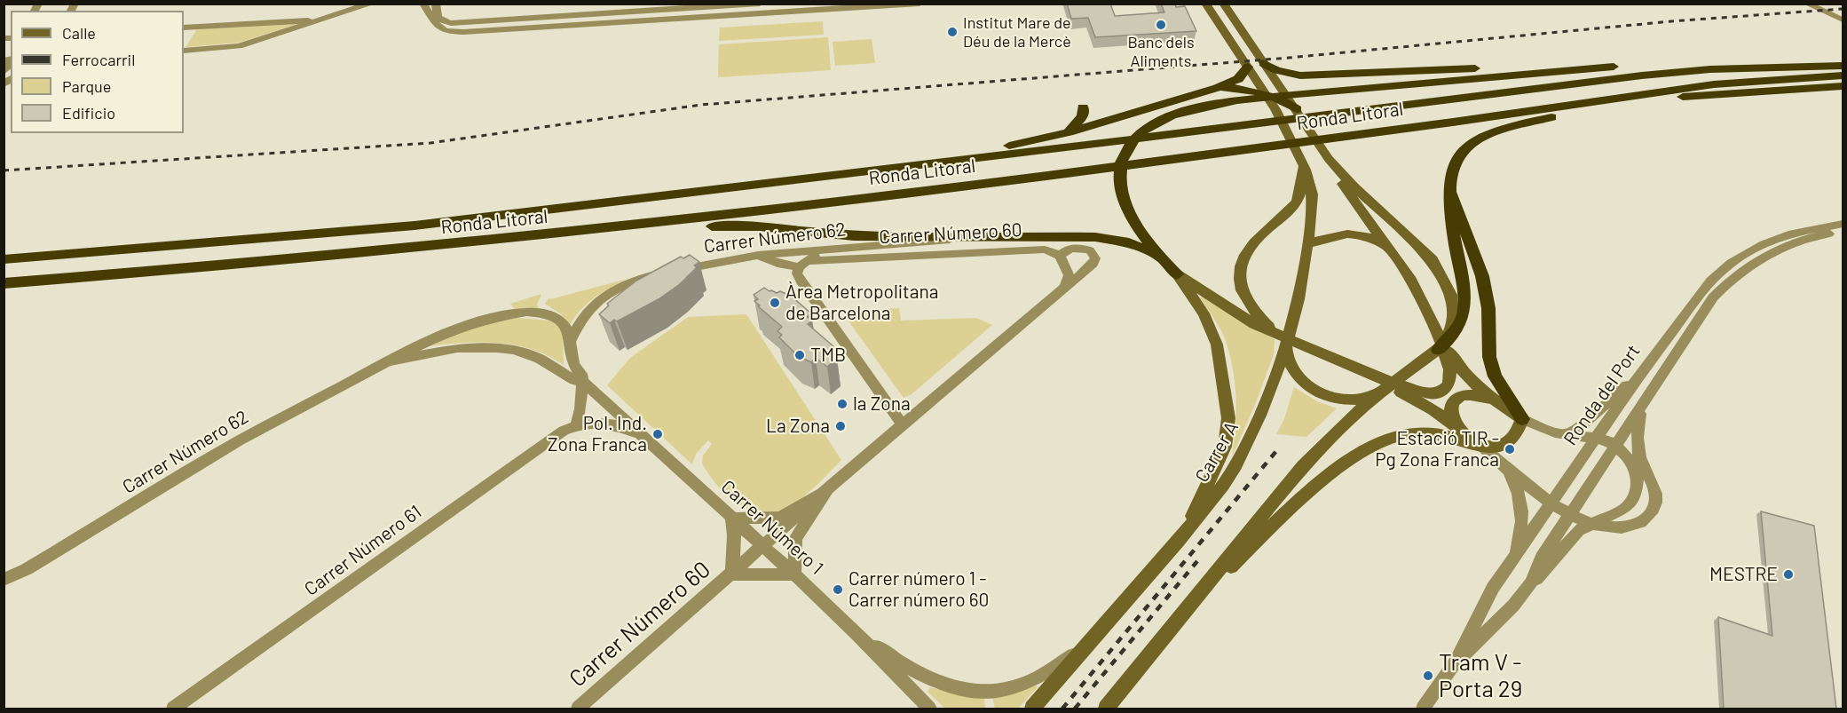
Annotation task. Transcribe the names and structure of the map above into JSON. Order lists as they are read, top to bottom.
{
  "streets": {
    "highway": ["Ronda Litoral"],
    "main road": ["Carrer A"],
    "street": [
      "Carrer Número 60",
      "Carrer Número 62",
      "Ronda del Port",
      "Carrer Número 1",
      "Carrer Número 61"
    ]
  },
  "crossings": [
    ["Carrer Número 60", "Carrer Número 62"],
    ["Carrer Número 60", "Carrer Número 1"],
    ["Carrer Número 62", "Carrer Número 1"],
    ["Carrer Número 1", "Carrer Número 61"]
  ],
  "places": [
    "Banc dels Aliments",
    "Institut Mare de Déu de la Mercè",
    "Àrea Metropolitana de Barcelona",
    "TMB",
    "la Zona",
    "La Zona",
    "Pol. Ind. Zona Franca",
    "Estació TIR - Pg Zona Franca",
    "MESTRE",
    "Carrer número 1 - Carrer número 60",
    "Tram V - Porta 29"
  ],
  "legend": [
    "Calle",
    "Ferrocarril",
    "Parque",
    "Edificio"
  ]
}
